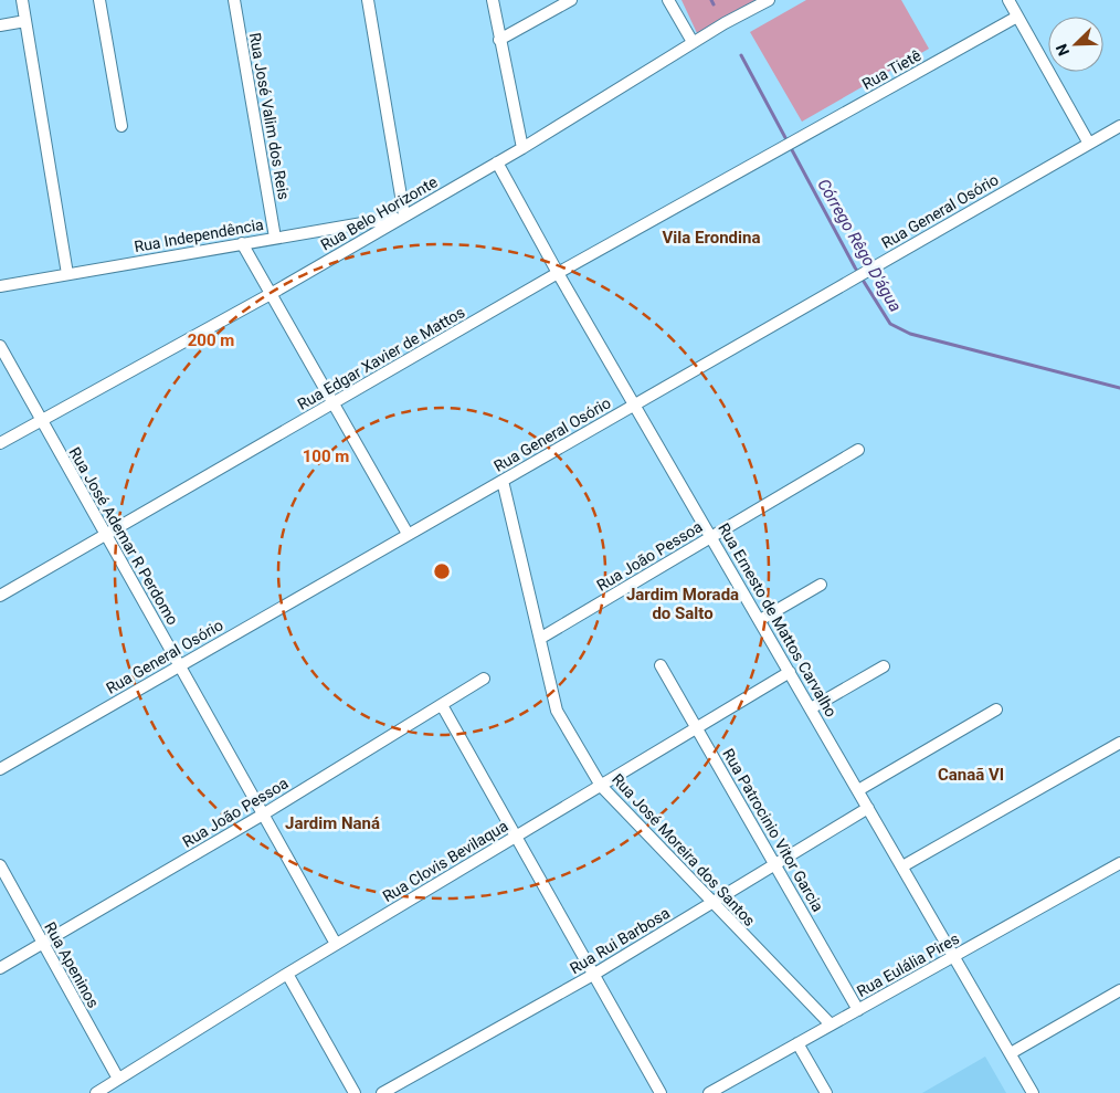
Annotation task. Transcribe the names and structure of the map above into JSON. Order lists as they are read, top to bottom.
{
  "streets": {
    "street": [
      "Rua Tietê",
      "Rua José Valim dos Reis",
      "Rua General Osório",
      "Rua Belo Horizonte",
      "Rua Independência",
      "Rua Edgar Xavier de Mattos",
      "Rua José Ademar R Perdomo",
      "Rua João Pessoa",
      "Rua Ernesto de Mattos Carvalho",
      "Rua Patrocinio Vitor Garcia",
      "Rua José Moreira dos Santos",
      "Rua Clovis Bevilaqua",
      "Rua Rui Barbosa",
      "Rua Apeninos",
      "Rua Eulália Pires"
    ]
  },
  "crossings": [
    ["Rua Tietê", "Rua Edgar Xavier de Mattos"],
    ["Rua José Valim dos Reis", "Rua Independência"],
    ["Rua General Osório", "Rua José Ademar R Perdomo"],
    ["Rua General Osório", "Rua Ernesto de Mattos Carvalho"],
    ["Rua General Osório", "Rua José Moreira dos Santos"],
    ["Rua Belo Horizonte", "Rua Independência"],
    ["Rua Belo Horizonte", "Rua José Ademar R Perdomo"],
    ["Rua Belo Horizonte", "Rua Ernesto de Mattos Carvalho"],
    ["Rua Edgar Xavier de Mattos", "Rua José Ademar R Perdomo"],
    ["Rua Edgar Xavier de Mattos", "Rua Ernesto de Mattos Carvalho"],
    ["Rua José Ademar R Perdomo", "Rua João Pessoa"],
    ["Rua José Ademar R Perdomo", "Rua Clovis Bevilaqua"],
    ["Rua João Pessoa", "Rua Ernesto de Mattos Carvalho"],
    ["Rua João Pessoa", "Rua José Moreira dos Santos"],
    ["Rua João Pessoa", "Rua Apeninos"],
    ["Rua Ernesto de Mattos Carvalho", "Rua Clovis Bevilaqua"],
    ["Rua Ernesto de Mattos Carvalho", "Rua Rui Barbosa"],
    ["Rua Ernesto de Mattos Carvalho", "Rua Eulália Pires"],
    ["Rua Patrocinio Vitor Garcia", "Rua Clovis Bevilaqua"],
    ["Rua Patrocinio Vitor Garcia", "Rua Rui Barbosa"],
    ["Rua Patrocinio Vitor Garcia", "Rua Eulália Pires"],
    ["Rua José Moreira dos Santos", "Rua Clovis Bevilaqua"],
    ["Rua José Moreira dos Santos", "Rua Rui Barbosa"],
    ["Rua José Moreira dos Santos", "Rua Eulália Pires"],
    ["Rua Clovis Bevilaqua", "Rua Apeninos"]
  ],
  "districts": [
    "Vila Erondina",
    "Jardim Morada do Salto",
    "Canaã VI",
    "Jardim Naná"
  ],
  "water": ["Córrego Rêgo D'água"],
  "north": "bottom left",
  "rings": ["200 m", "100 m"]
}
